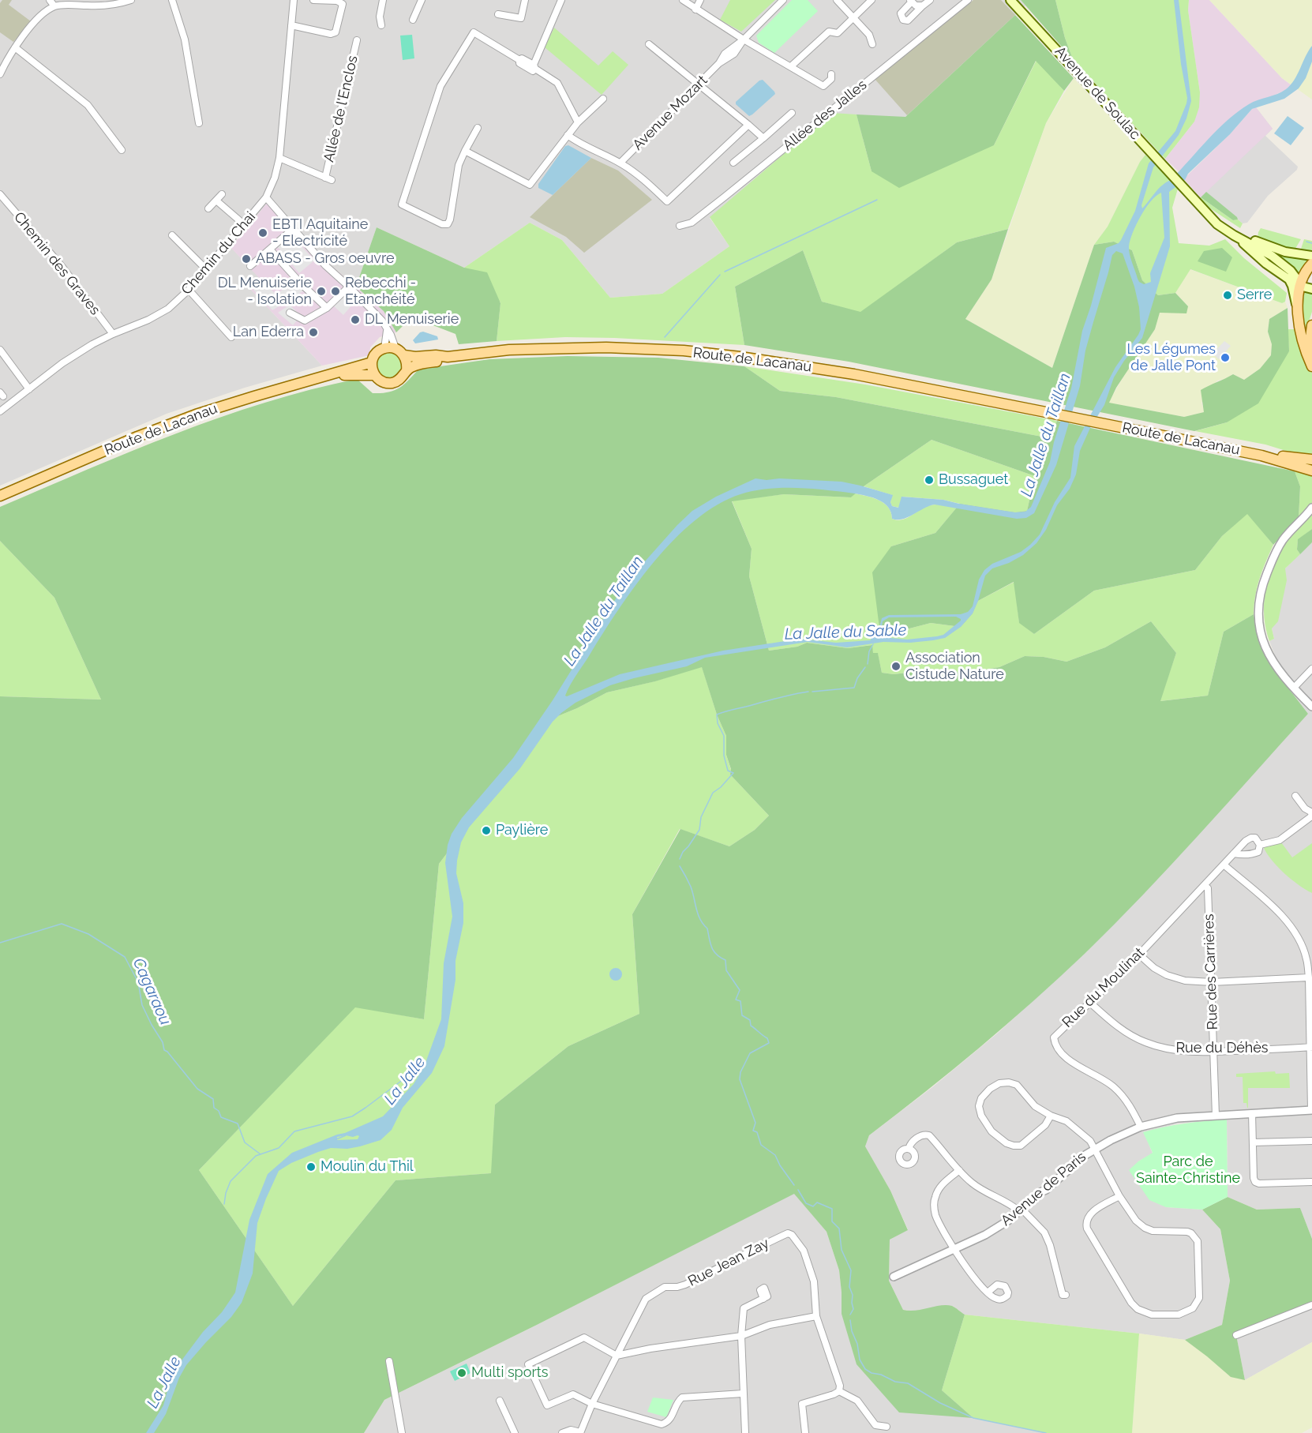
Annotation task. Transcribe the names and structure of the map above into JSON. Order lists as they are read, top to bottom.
{
  "streets": {
    "main road": ["Avenue de Soulac", "Route de Lacanau"],
    "street": [
      "Allée de l'Enclos",
      "Avenue Mozart",
      "Allée des Jalles",
      "Chemin du Chai",
      "Chemin des Graves",
      "Rue des Carrières",
      "Rue du Moulinat",
      "Rue du Déhès",
      "Avenue de Paris",
      "Rue Jean Zay"
    ]
  },
  "crossings": [
    ["Allée de l'Enclos", "Chemin du Chai"],
    ["Chemin du Chai", "Chemin des Graves"],
    ["Rue des Carrières", "Rue du Moulinat"],
    ["Rue des Carrières", "Rue du Déhès"],
    ["Rue des Carrières", "Avenue de Paris"],
    ["Rue du Moulinat", "Rue du Déhès"],
    ["Rue du Moulinat", "Avenue de Paris"]
  ],
  "water": [
    "La Jalle du Taillan",
    "La Jalle du Sable",
    "Cagaraou",
    "La Jalle"
  ],
  "parks": ["Parc de Sainte-Christine"],
  "places": [
    "EBTI Aquitaine - Electricité",
    "ABASS - Gros oeuvre",
    "DL Menuiserie - Isolation",
    "Rebecchi - Etanchéité",
    "Serre",
    "DL Menuiserie",
    "Lan Ederra",
    "Les Légumes de Jalle Pont",
    "Bussaguet",
    "Association Cistude Nature",
    "Paylière",
    "Moulin du Thil",
    "Multi sports"
  ]
}
